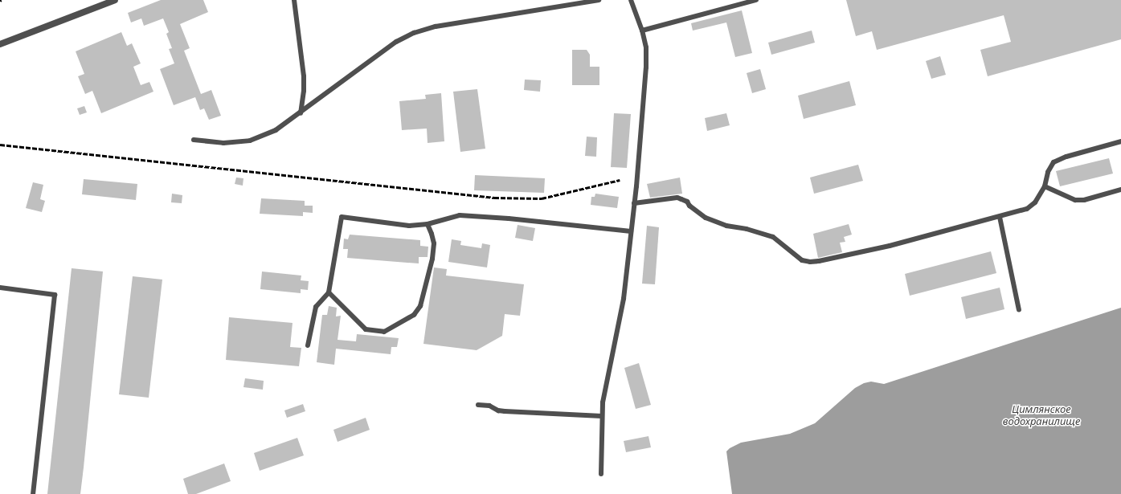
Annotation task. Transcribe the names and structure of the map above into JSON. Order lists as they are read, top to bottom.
{
  "water": ["Цимлянское водохранилище"]
}
